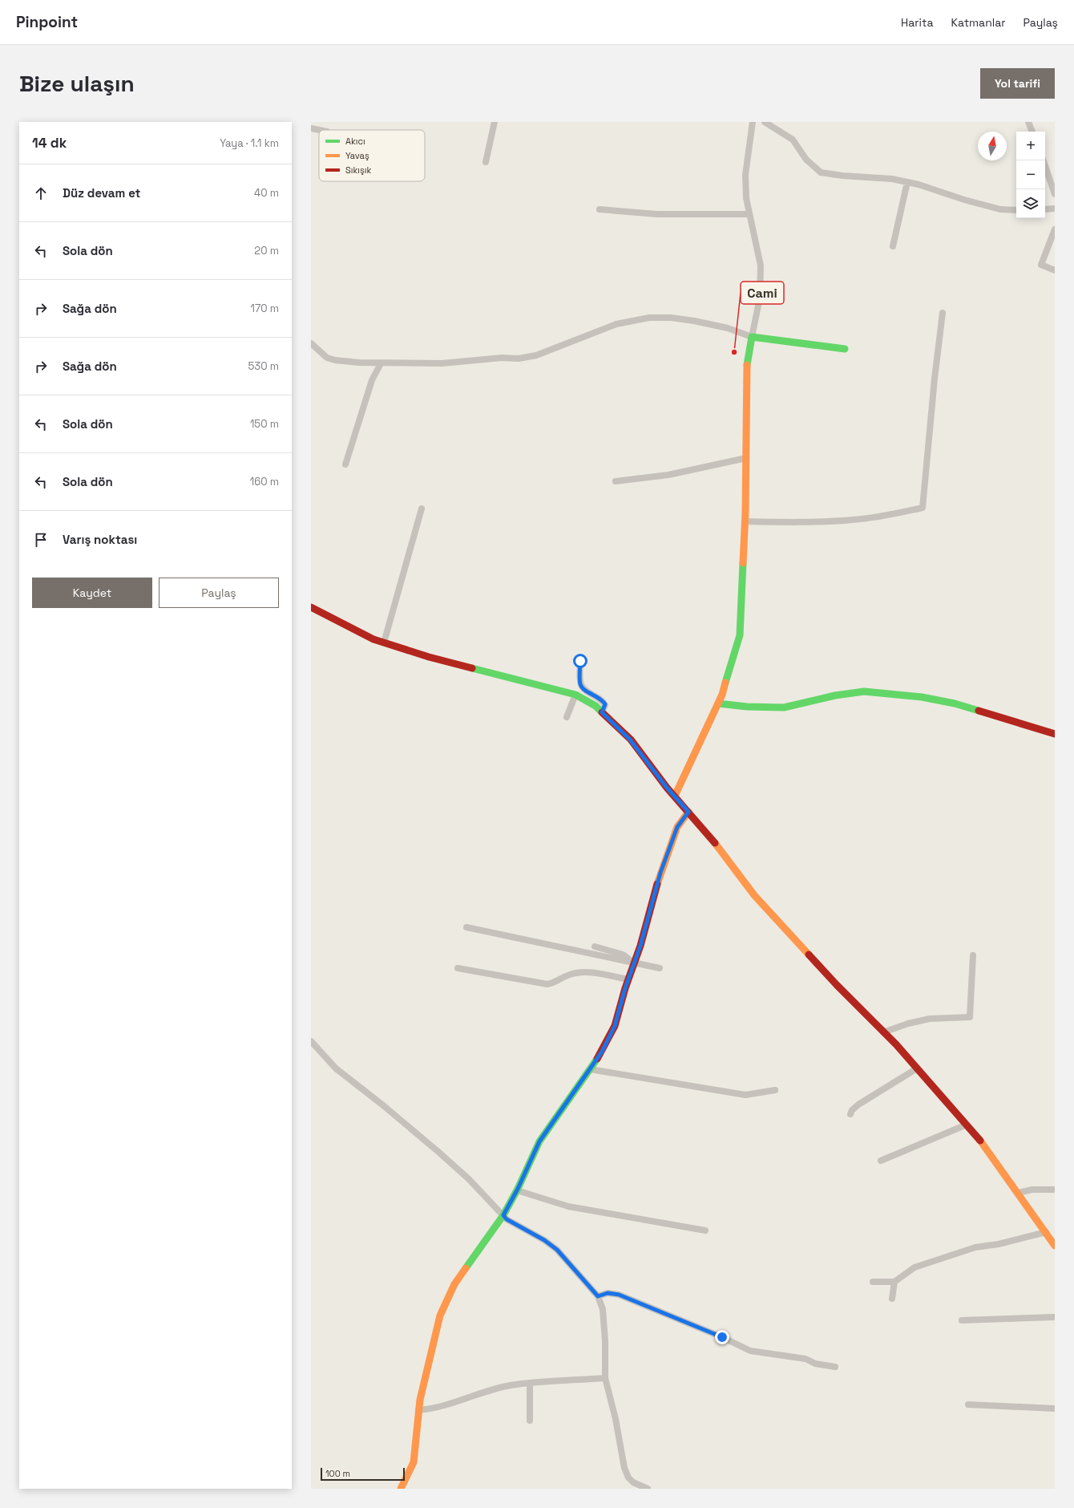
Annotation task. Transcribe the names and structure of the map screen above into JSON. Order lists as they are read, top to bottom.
{
  "places": ["Cami"],
  "legend": ["Akıcı", "Yavaş", "Sıkışık"],
  "scale_bar": "100 m",
  "north": "top",
  "page": {
    "header": "Pinpoint",
    "nav": ["Harita", "Katmanlar", "Paylaş"],
    "buttons": [
      "Yol tarifi",
      ["Kaydet", "Paylaş"]
    ],
    "title": "Bize ulaşın",
    "heading": ["14 dk", "Yaya · 1.1 km"],
    "map_buttons": ["+", "−"],
    "list": [
      ["Düz devam et", "40 m"],
      ["Sola dön", "20 m"],
      ["Sağa dön", "170 m"],
      ["Sağa dön", "530 m"],
      ["Sola dön", "150 m"],
      ["Sola dön", "160 m"],
      "Varış noktası"
    ],
    "scale": "100 m"
  }
}
